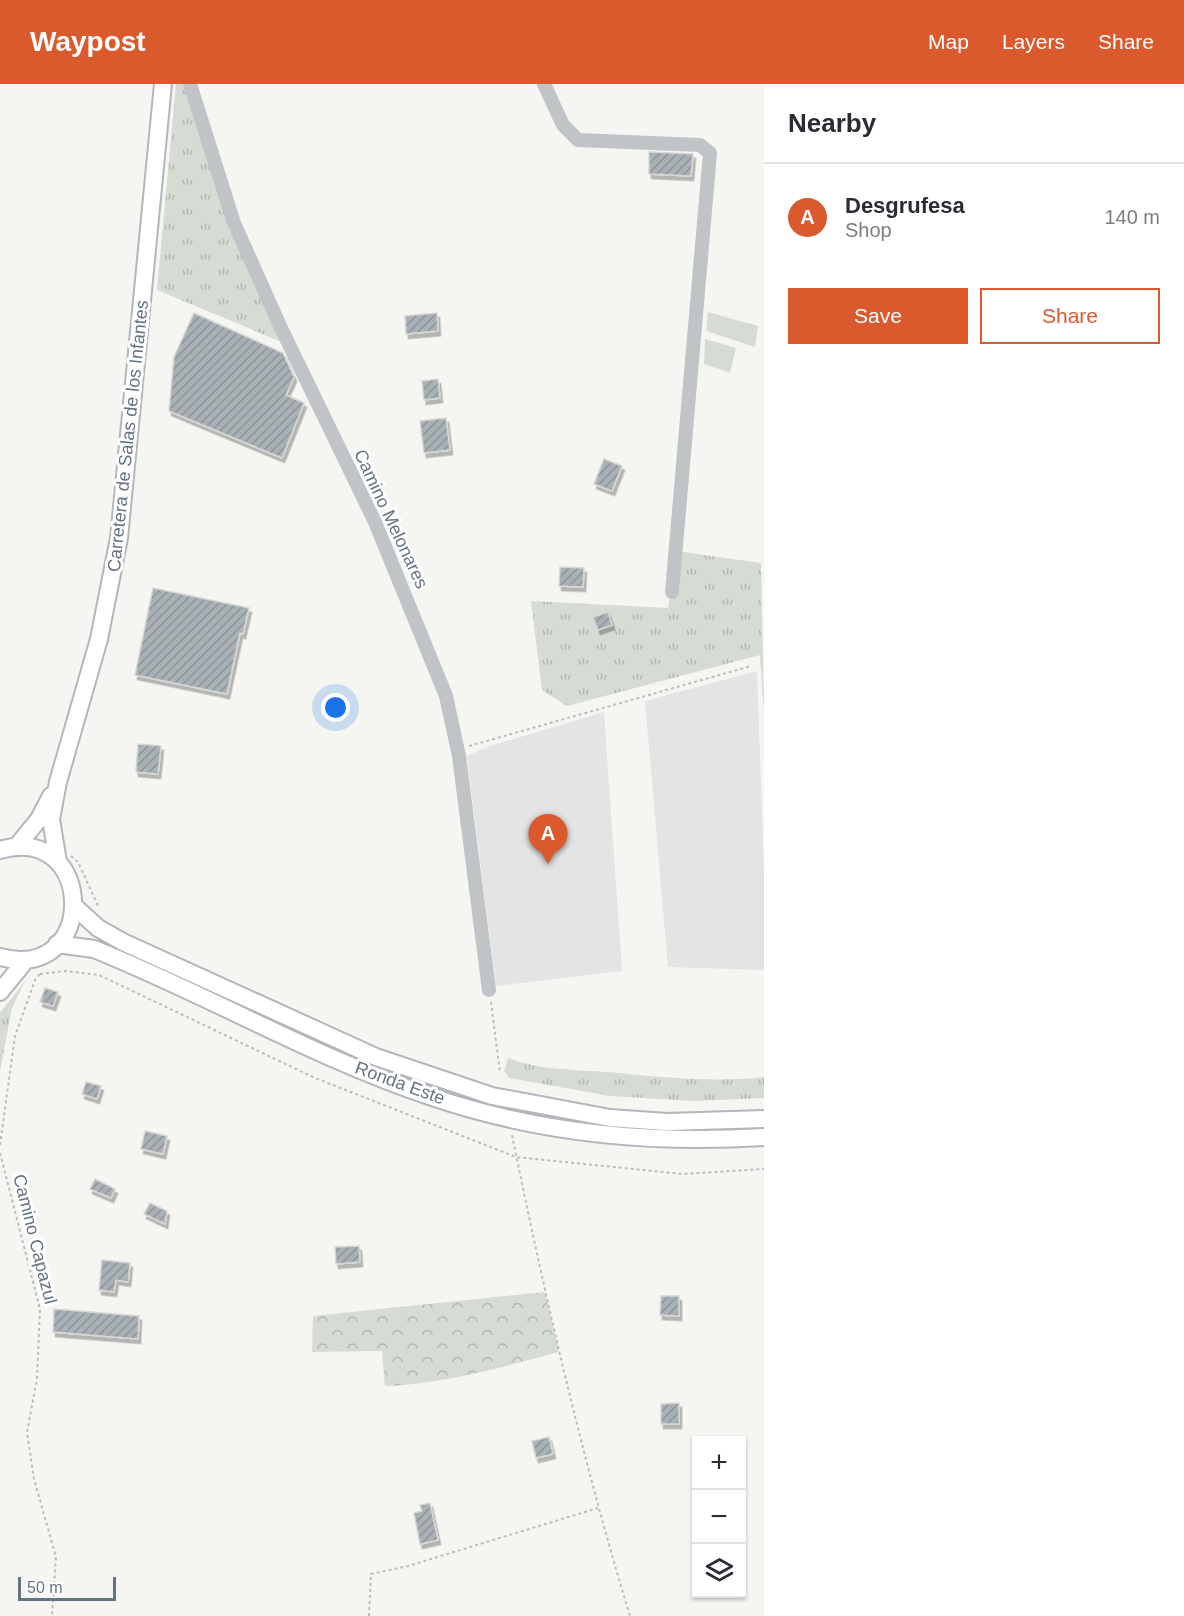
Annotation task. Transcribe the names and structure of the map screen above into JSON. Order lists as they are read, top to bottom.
{
  "streets": {
    "main road": ["Carretera de Salas de los Infantes", "Ronda Este"],
    "street": ["Camino Melonares"],
    "path": ["Camino Capazul"]
  },
  "scale_bar": "50 m",
  "page": {
    "header": "Waypost",
    "nav": ["Map", "Layers", "Share"],
    "heading": "Nearby",
    "list": [
      {
        "mark": "A",
        "name": "Desgrufesa",
        "note": "Shop",
        "value": "140 m"
      }
    ],
    "buttons": ["Save", "Share"],
    "pins": "A",
    "map_buttons": ["+", "−"],
    "scale": "50 m"
  }
}
